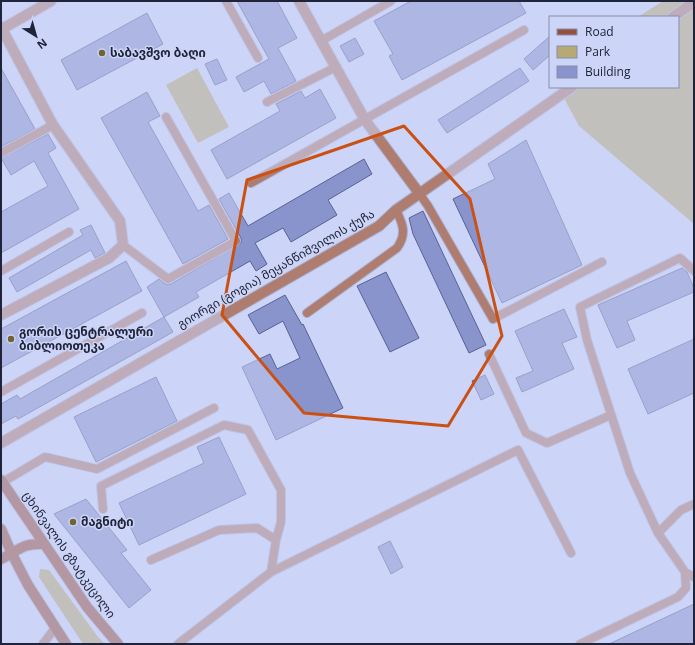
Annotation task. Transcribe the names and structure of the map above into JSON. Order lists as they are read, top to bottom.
{
  "streets": {
    "main road": ["ცხინვალის გზატკეცილი"],
    "street": ["გიორგი (გოგია) მეყანწიშვილის ქუჩა"]
  },
  "places": ["საბავშვო ბაღი", "გორის ცენტრალური ბიბლიოთეკა", "მაგნიტი"],
  "legend": ["Road", "Park", "Building"],
  "north": "bottom right"
}
